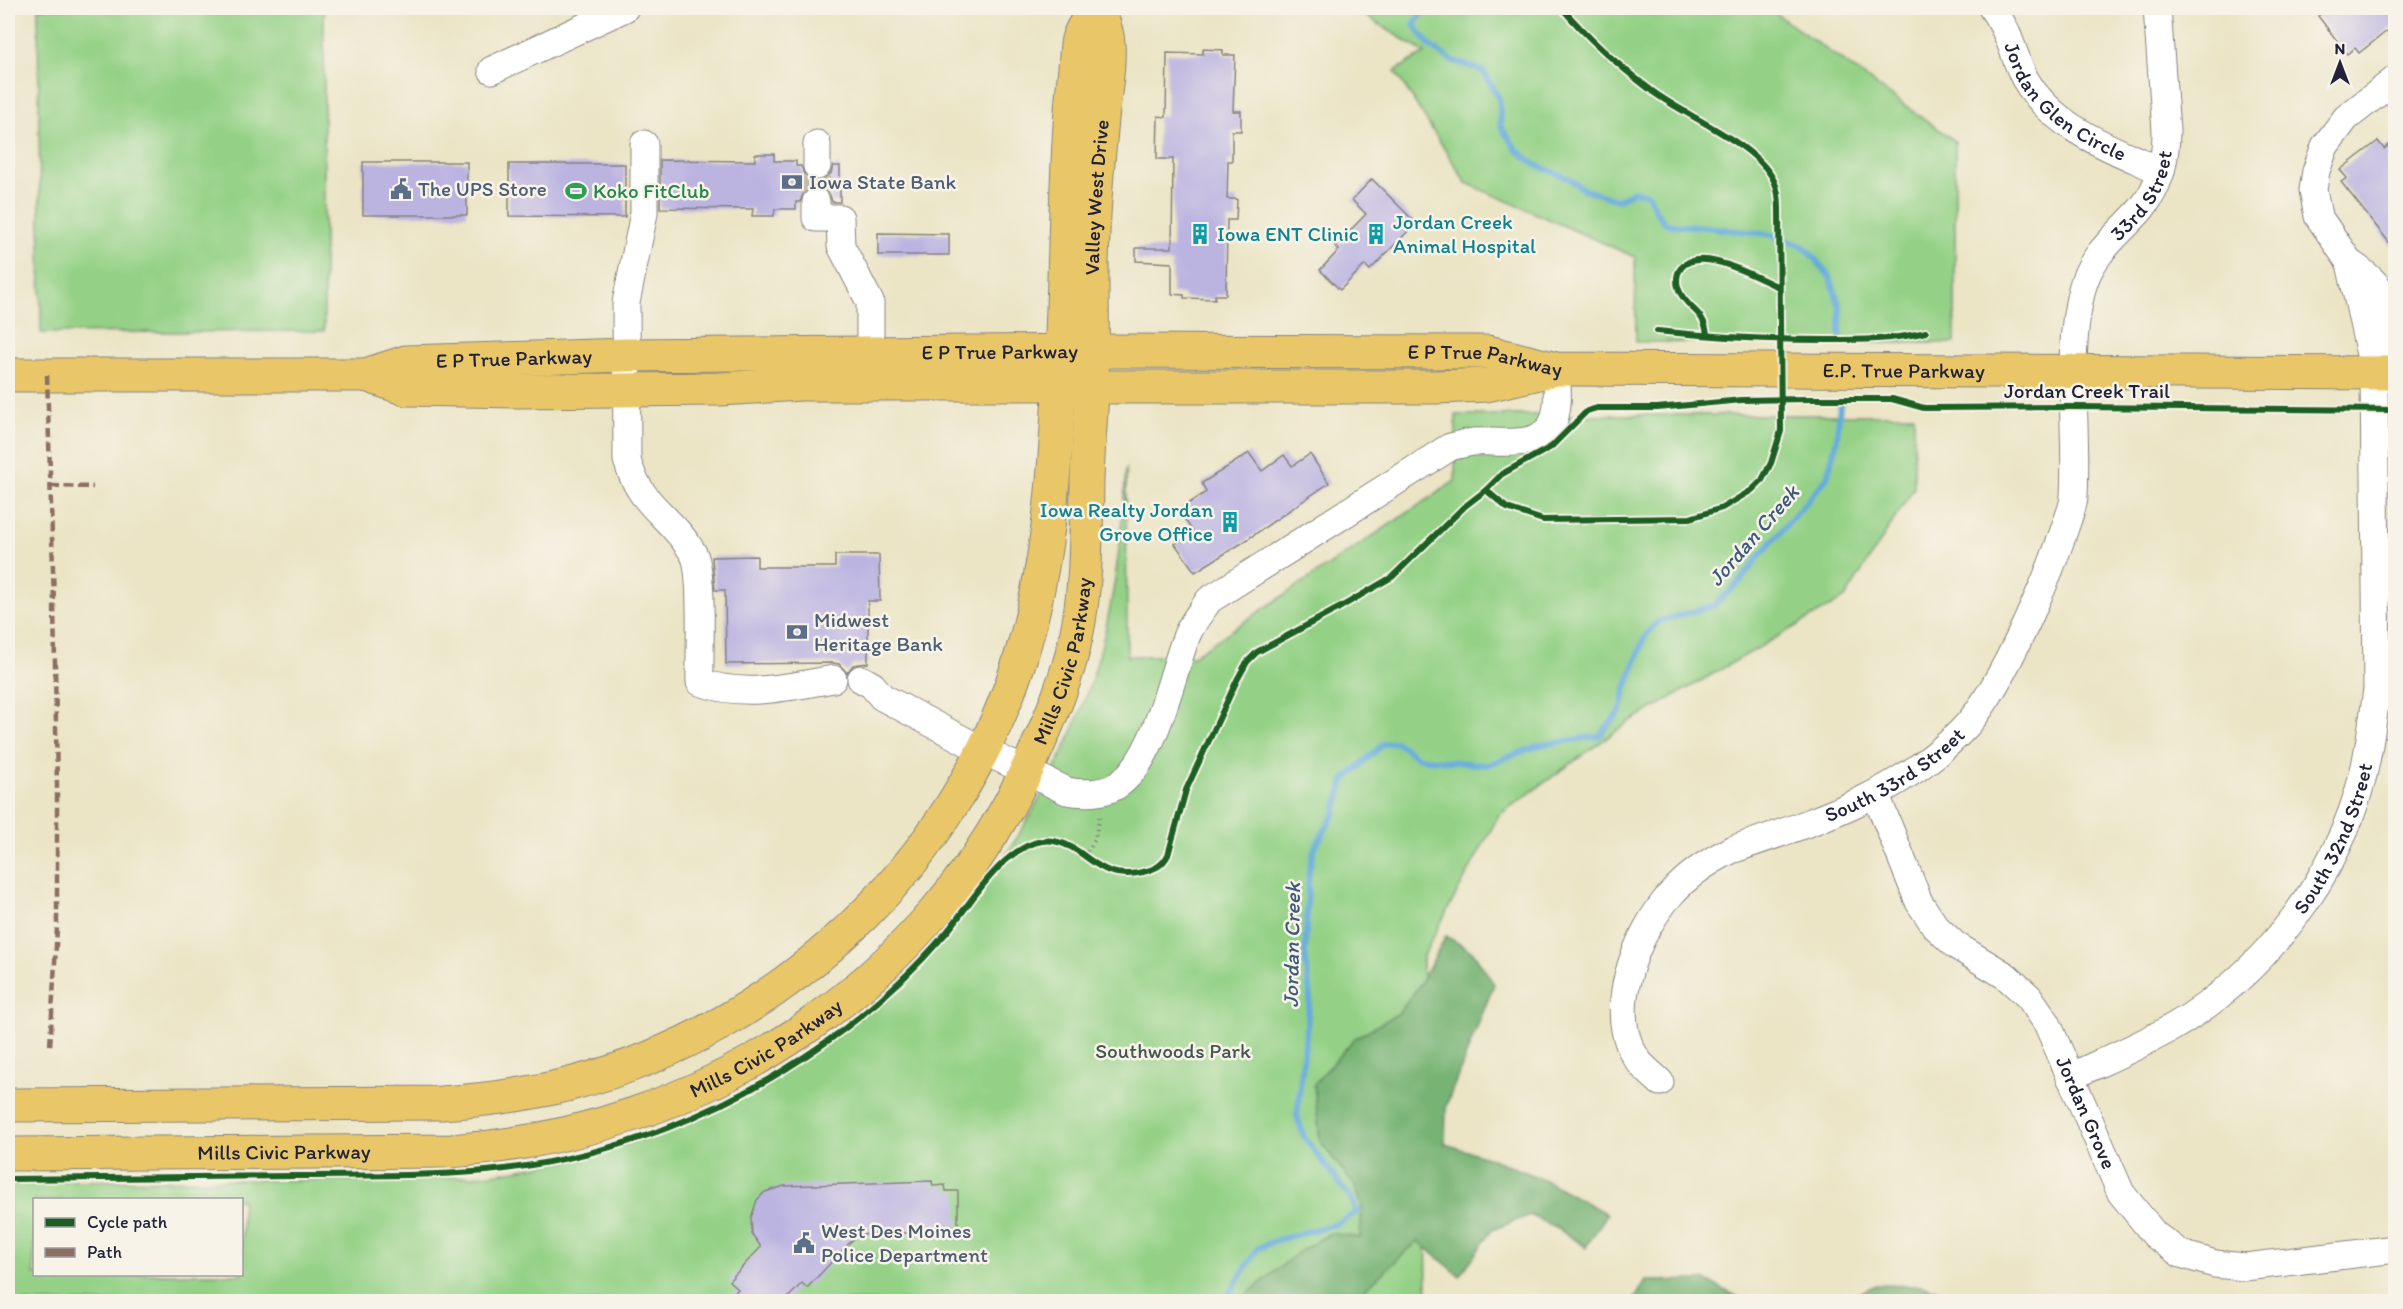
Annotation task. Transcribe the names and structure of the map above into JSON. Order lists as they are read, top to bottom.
{
  "streets": {
    "main road": [
      "Valley West Drive",
      "E P True Parkway",
      "E.P. True Parkway",
      "Mills Civic Parkway"
    ],
    "street": [
      "Jordan Glen Circle",
      "33rd Street",
      "South 33rd Street",
      "South 32nd Street",
      "Jordan Grove"
    ],
    "cycle path": ["Jordan Creek Trail"]
  },
  "crossings": [
    ["Jordan Glen Circle", "33rd Street"],
    ["33rd Street", "E.P. True Parkway"],
    ["33rd Street", "South 33rd Street"],
    ["Valley West Drive", "E P True Parkway"],
    ["Valley West Drive", "Mills Civic Parkway"],
    ["E P True Parkway", "E.P. True Parkway"],
    ["E P True Parkway", "Mills Civic Parkway"],
    ["E.P. True Parkway", "South 33rd Street"],
    ["E.P. True Parkway", "South 32nd Street"],
    ["South 33rd Street", "Jordan Grove"],
    ["South 32nd Street", "Jordan Grove"]
  ],
  "water": ["Jordan Creek"],
  "parks": ["Southwoods Park"],
  "places": {
    "bank": ["Iowa State Bank", "Midwest Heritage Bank"],
    "public building": ["The UPS Store", "West Des Moines Police Department"],
    "sports": ["Koko FitClub"],
    "building": ["Iowa ENT Clinic", "Jordan Creek Animal Hospital", "Iowa Realty Jordan Grove Office"]
  },
  "legend": ["Cycle path", "Path"],
  "north": "top"
}
